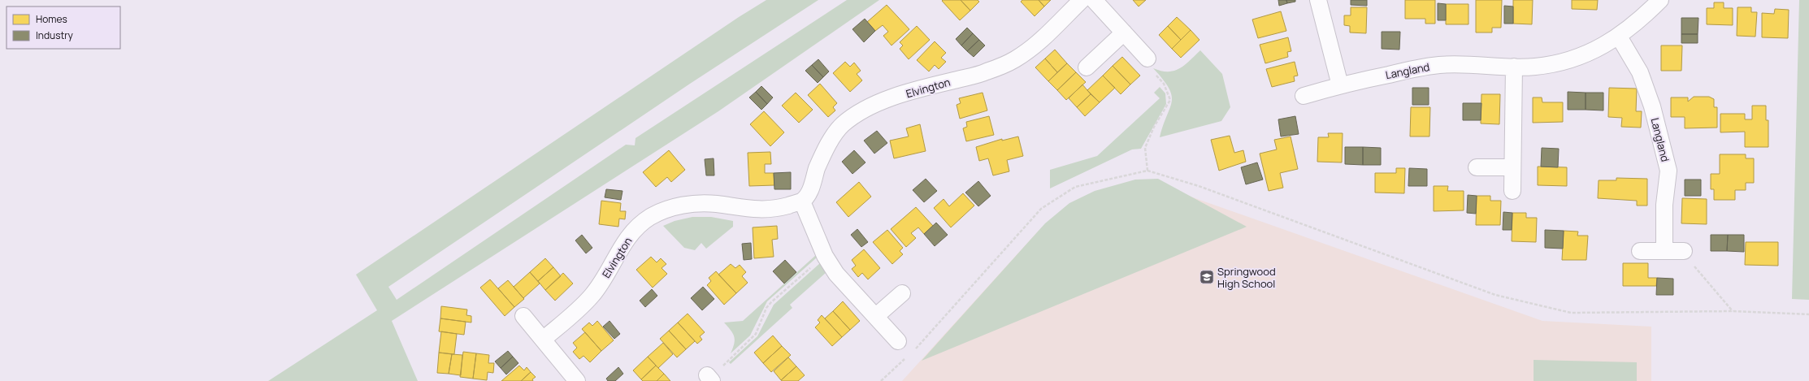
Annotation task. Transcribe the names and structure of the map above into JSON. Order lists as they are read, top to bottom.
{
  "streets": {
    "street": ["Langland", "Elvington"]
  },
  "places": {
    "school or university": ["Springwood High School"]
  },
  "legend": ["Homes", "Industry"]
}
